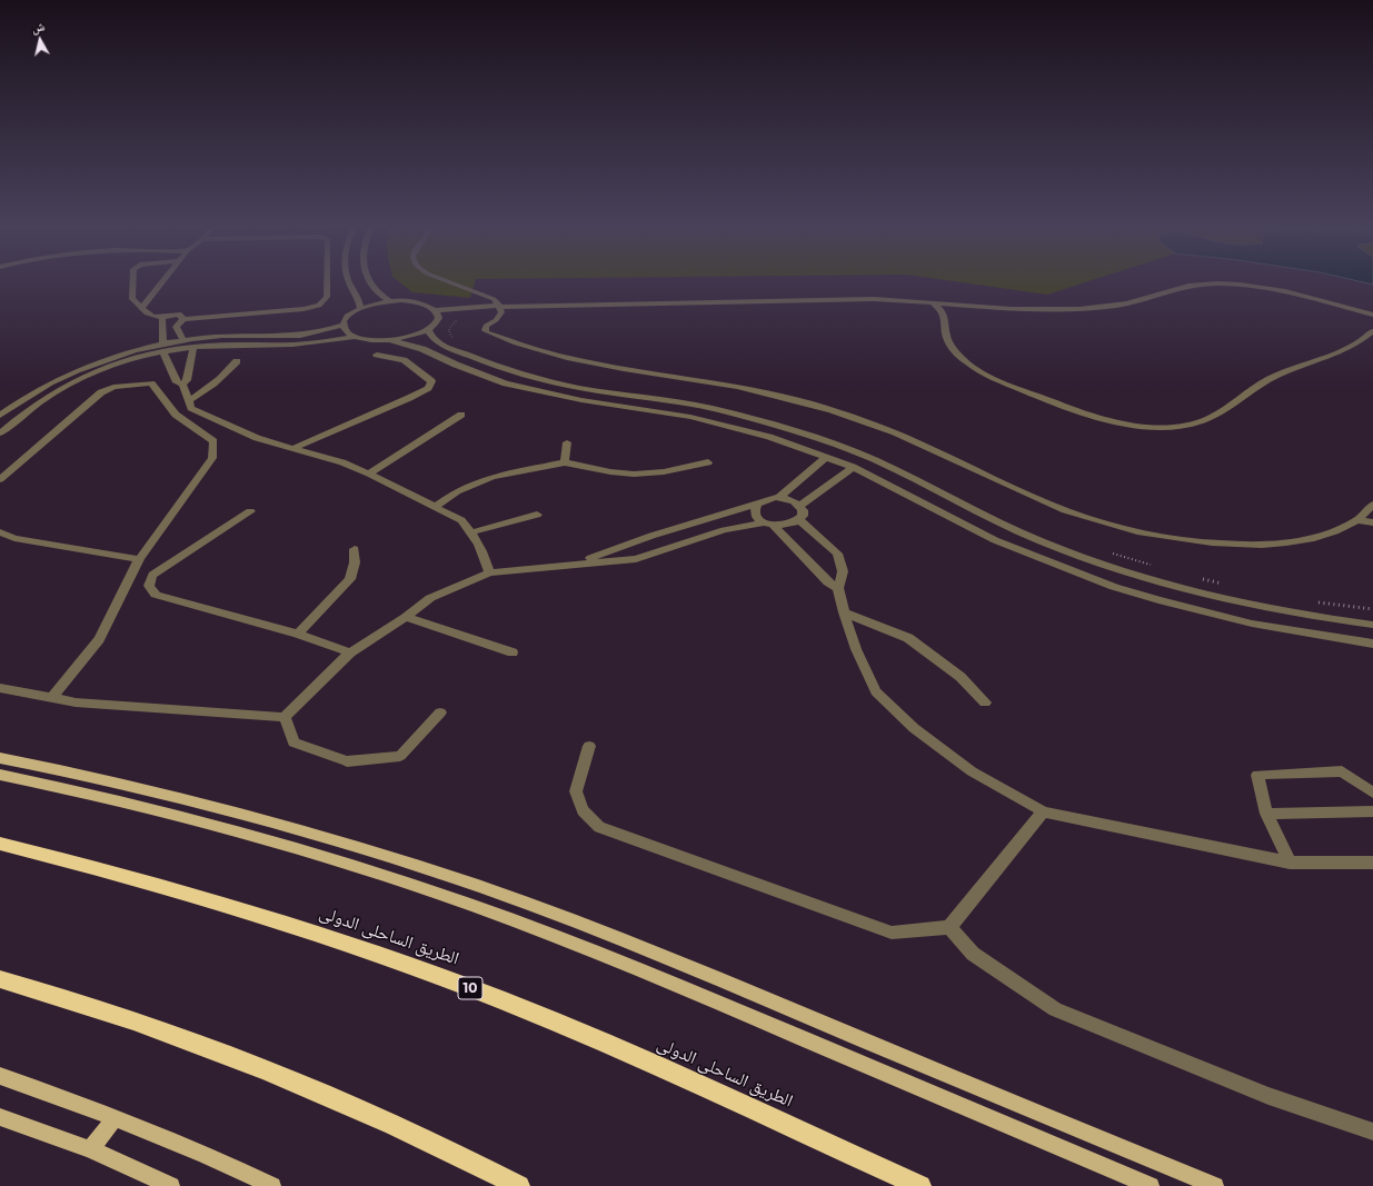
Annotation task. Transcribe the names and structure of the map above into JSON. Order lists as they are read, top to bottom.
{
  "streets": {
    "highway": ["الطريق الساحلى الدولى", "10"]
  },
  "north": "top"
}
